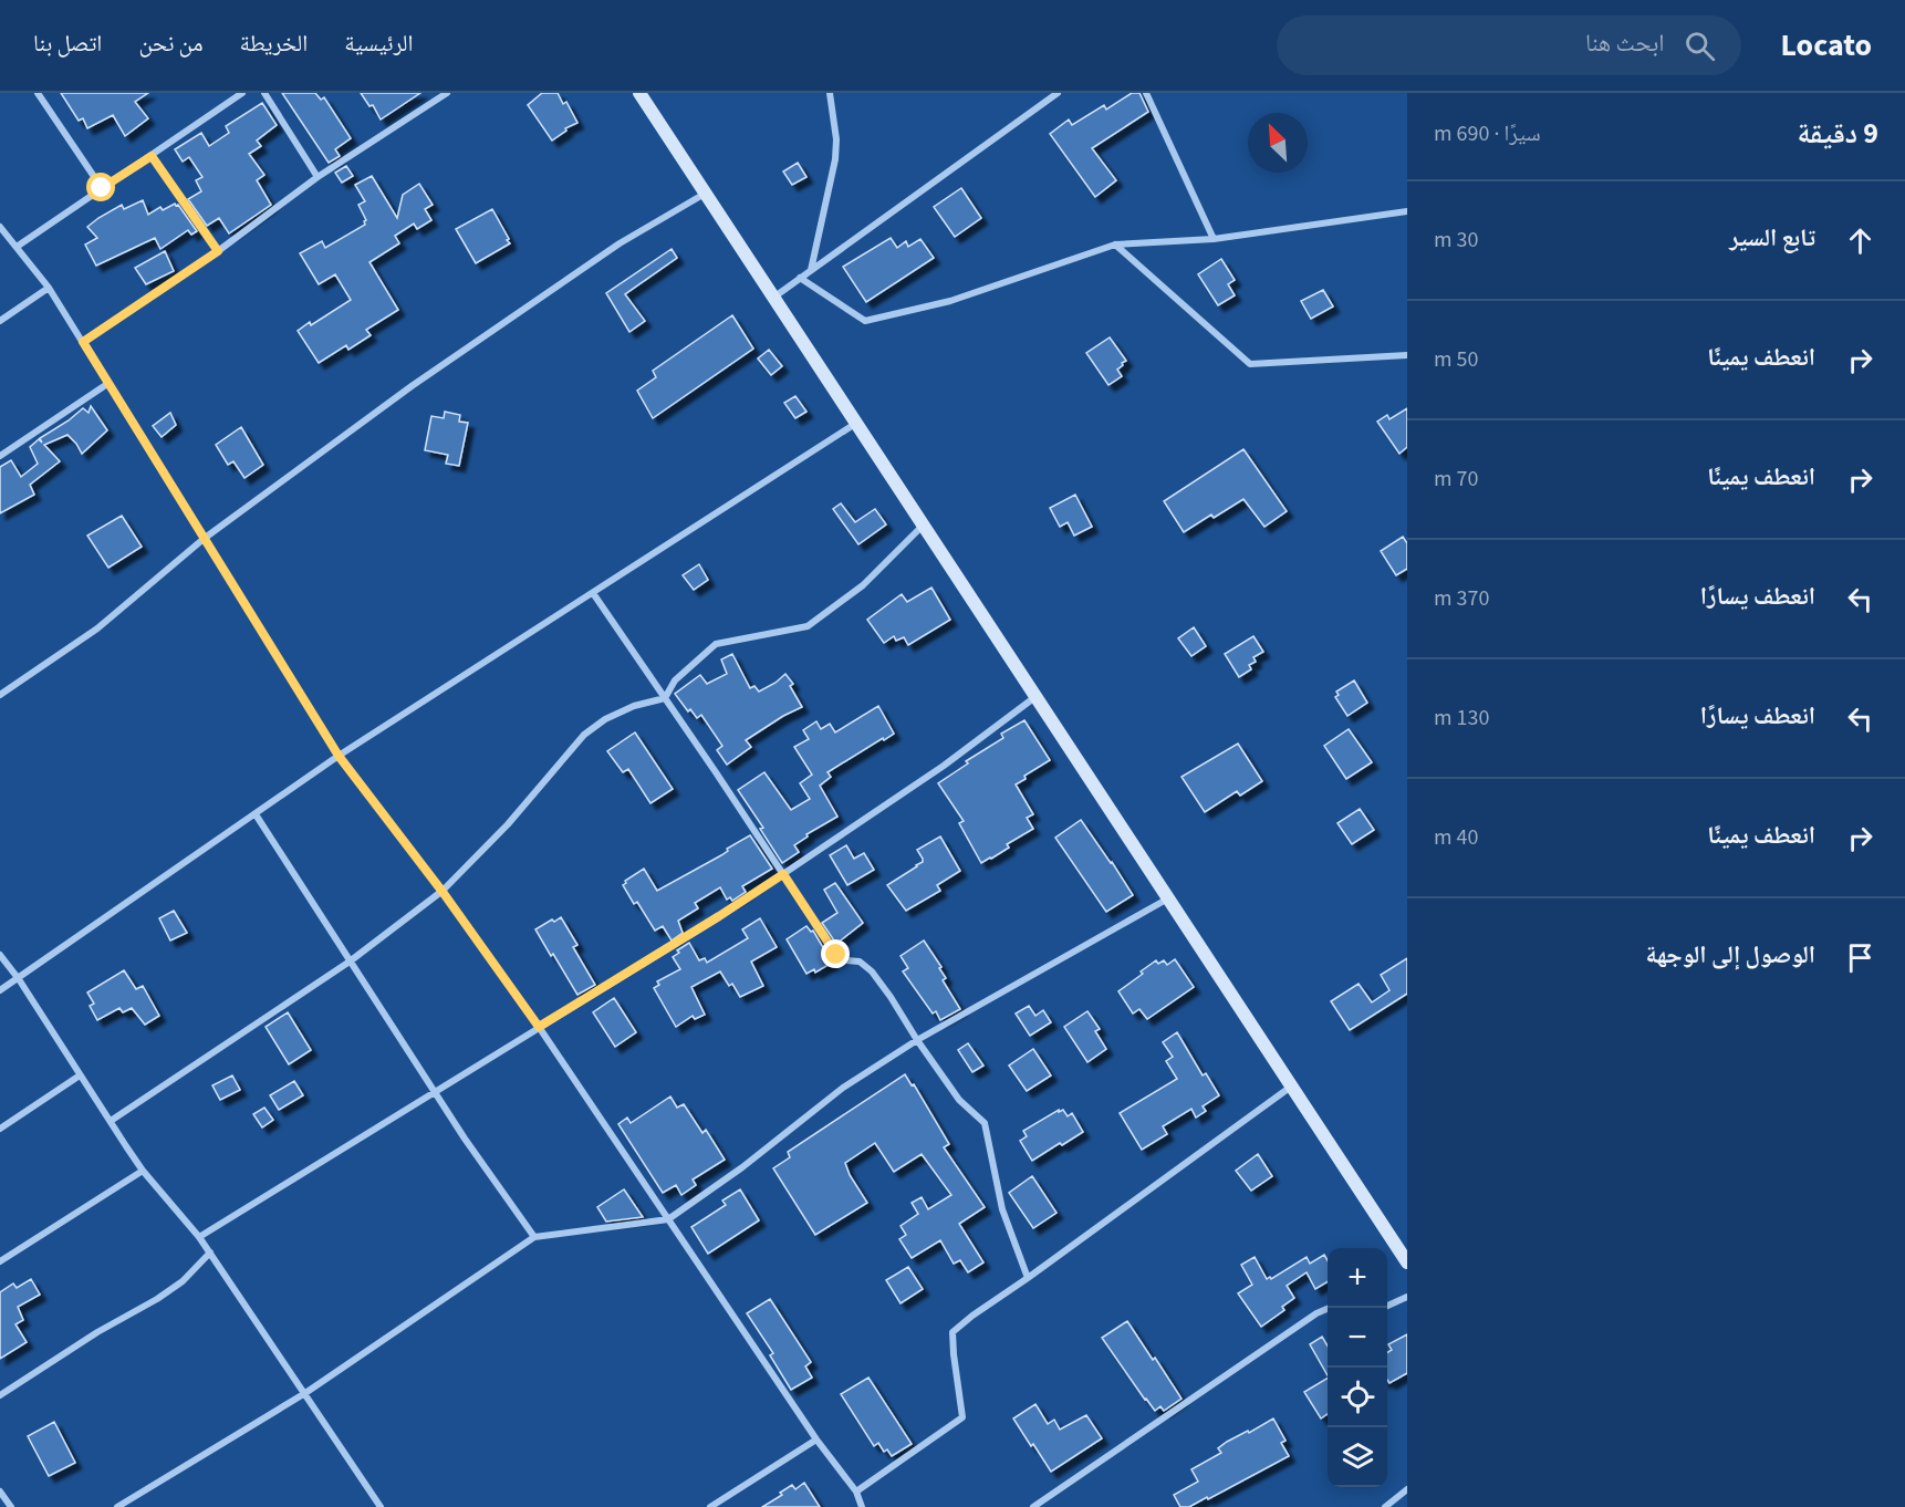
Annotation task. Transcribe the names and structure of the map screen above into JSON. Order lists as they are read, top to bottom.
{
  "north": "top left",
  "page": {
    "header": "Locato",
    "search": "ابحث هنا",
    "nav": [
      "الرئيسية",
      "الخريطة",
      "من نحن",
      "اتصل بنا"
    ],
    "heading": ["9 دقيقة", "سيرًا · 690 m"],
    "list": [
      ["تابع السير", "30 m"],
      ["انعطف يمينًا", "50 m"],
      ["انعطف يمينًا", "70 m"],
      ["انعطف يسارًا", "370 m"],
      ["انعطف يسارًا", "130 m"],
      ["انعطف يمينًا", "40 m"],
      "الوصول إلى الوجهة"
    ],
    "map_buttons": ["+", "−"]
  }
}
